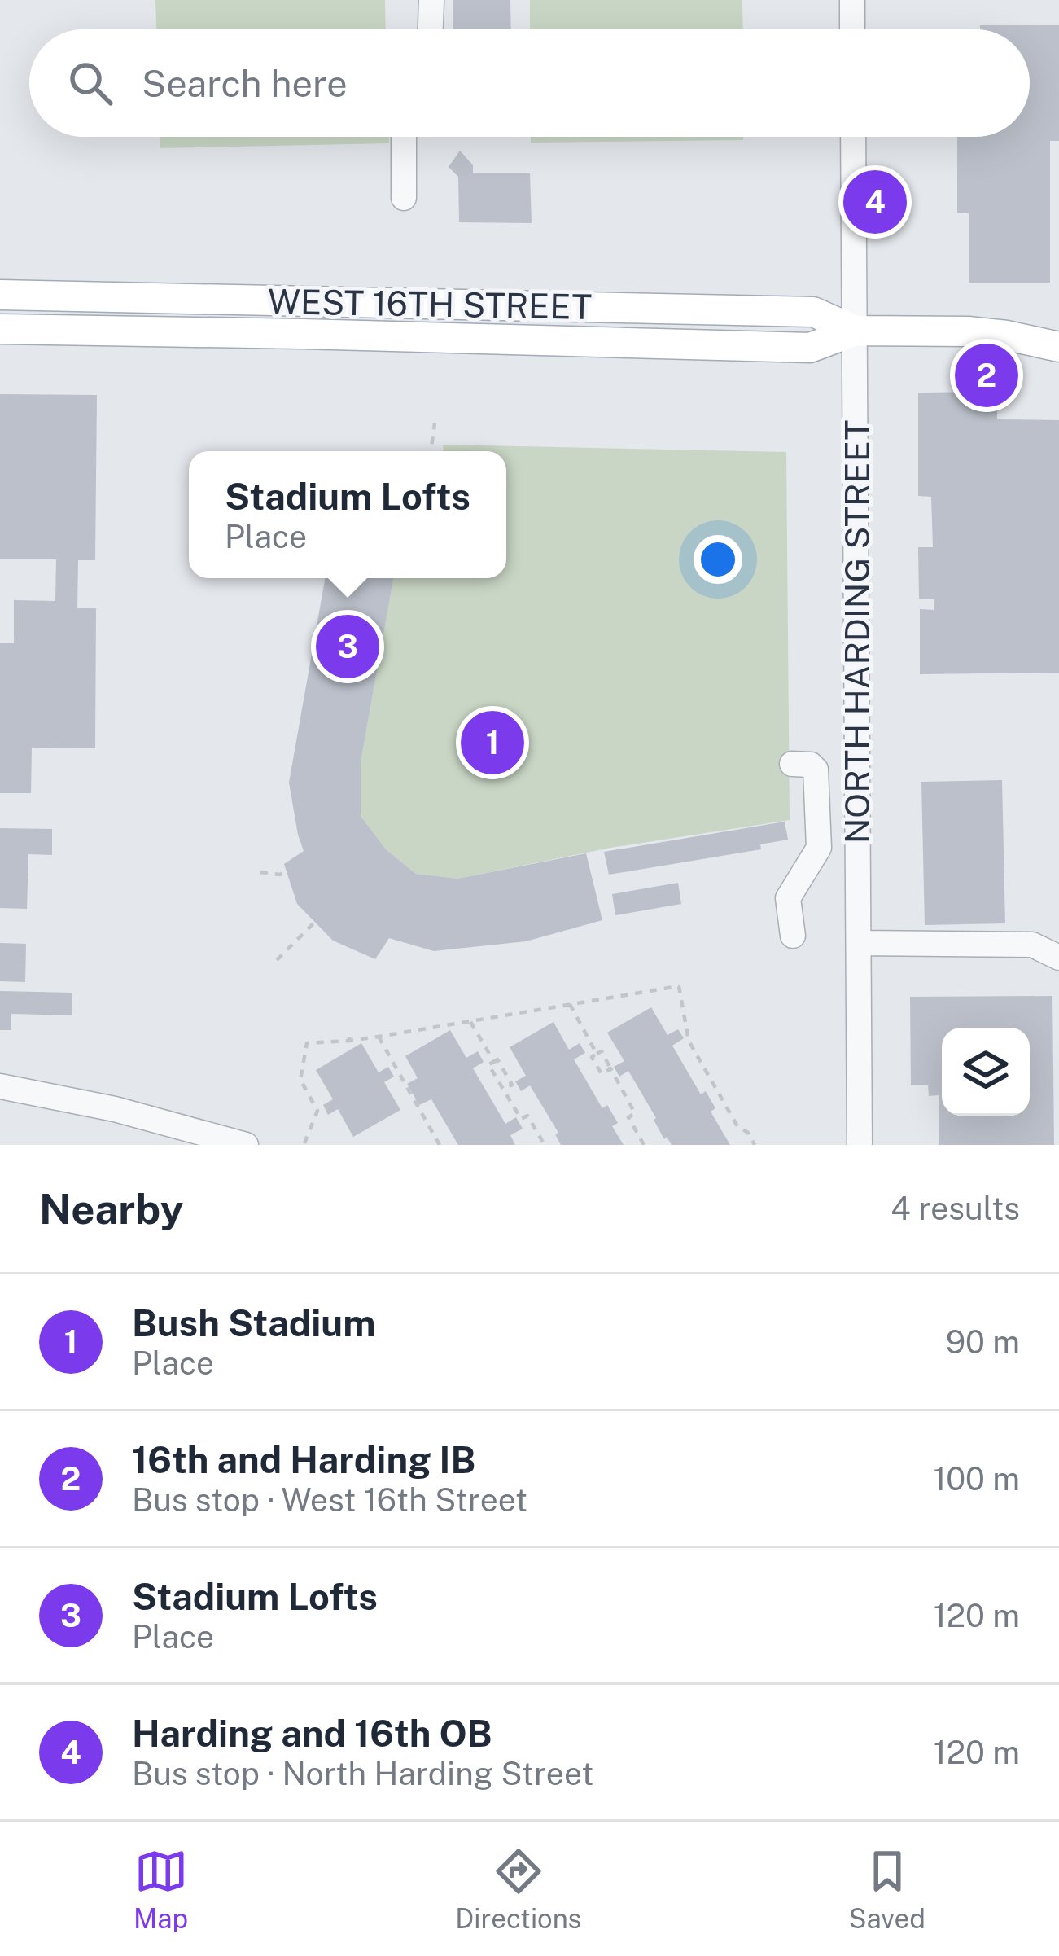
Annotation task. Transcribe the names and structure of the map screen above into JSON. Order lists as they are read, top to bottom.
{
  "streets": {
    "main road": ["WEST 16TH STREET"],
    "street": ["NORTH HARDING STREET"]
  },
  "crossings": [
    ["WEST 16TH STREET", "NORTH HARDING STREET"]
  ],
  "page": {
    "search": "Search here",
    "pins": [
      "4",
      "2",
      "3",
      "1"
    ],
    "popup": ["Stadium Lofts", "Place"],
    "heading": ["Nearby", "4 results"],
    "list": [
      {
        "mark": "1",
        "name": "Bush Stadium",
        "note": "Place",
        "value": "90 m"
      },
      {
        "mark": "2",
        "name": "16th and Harding IB",
        "note": "Bus stop · West 16th Street",
        "value": "100 m"
      },
      {
        "mark": "3",
        "name": "Stadium Lofts",
        "note": "Place",
        "value": "120 m"
      },
      {
        "mark": "4",
        "name": "Harding and 16th OB",
        "note": "Bus stop · North Harding Street",
        "value": "120 m"
      }
    ],
    "nav": ["Map", "Directions", "Saved"]
  }
}
